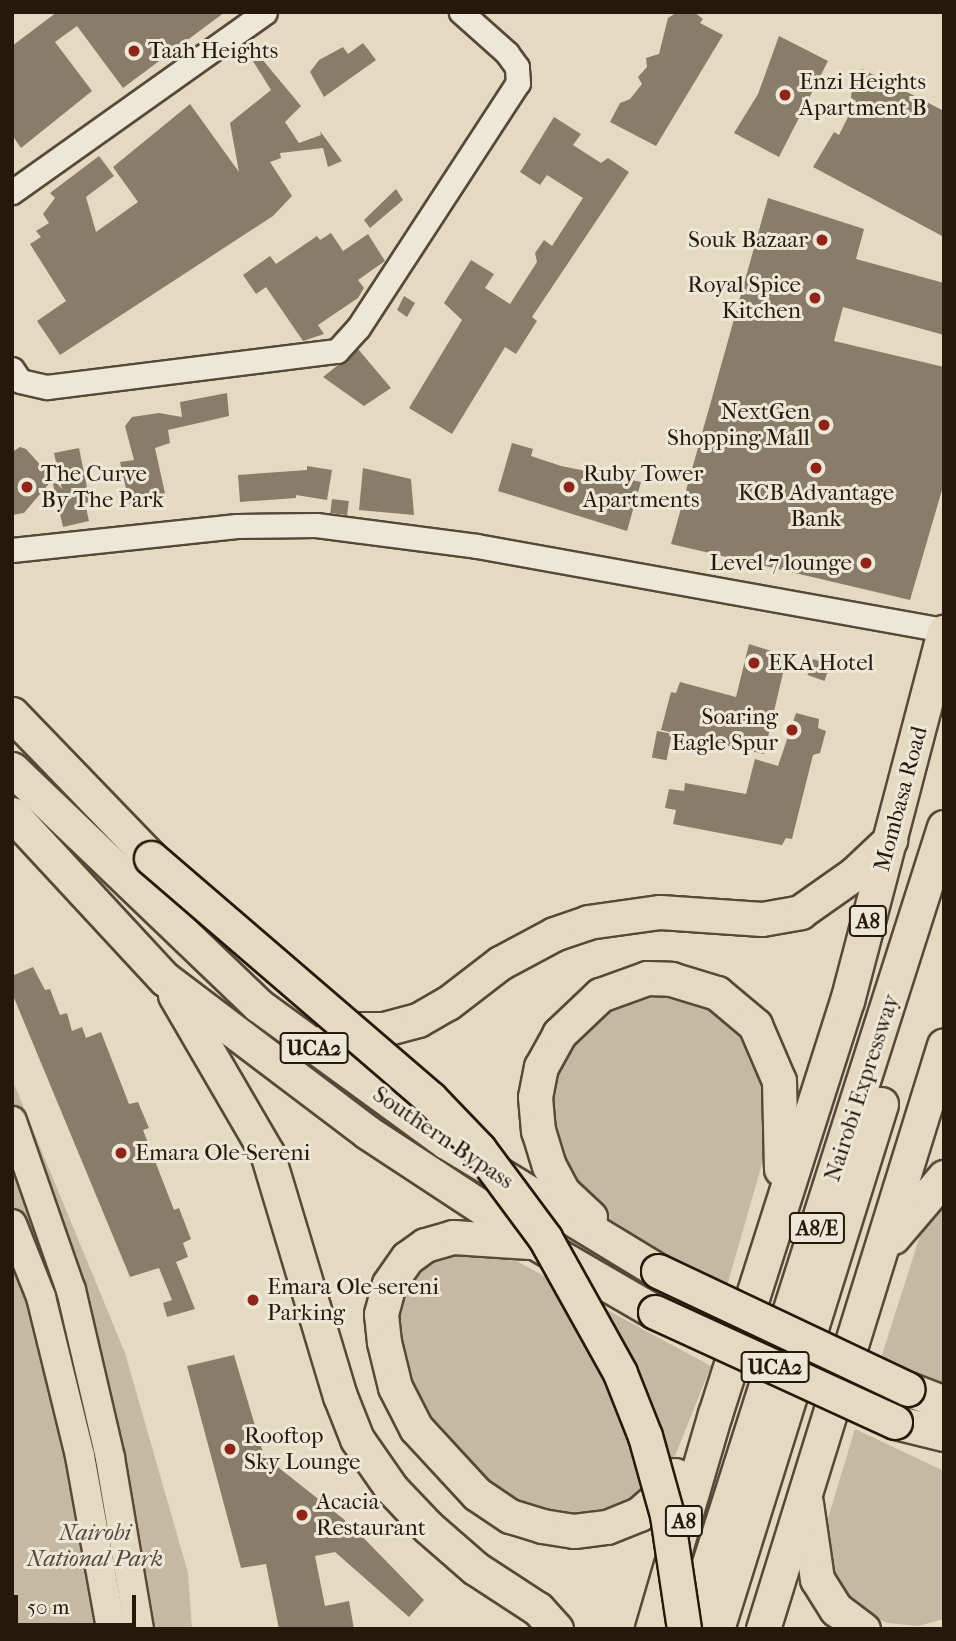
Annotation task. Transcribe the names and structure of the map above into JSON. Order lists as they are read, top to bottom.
{
  "streets": {
    "highway": [
      "Mombasa Road",
      "A8",
      "UCA2",
      "Nairobi Expressway",
      "Southern Bypass",
      "A8/E"
    ]
  },
  "crossings": [
    ["Mombasa Road", "A8"]
  ],
  "parks": ["Nairobi National Park"],
  "places": [
    "Taah Heights",
    "Enzi Heights Apartment B",
    "Souk Bazaar",
    "Royal Spice Kitchen",
    "NextGen Shopping Mall",
    "KCB Advantage Bank",
    "The Curve By The Park",
    "Ruby Tower Apartments",
    "Level 7 lounge",
    "EKA Hotel",
    "Soaring Eagle Spur",
    "Emara Ole-Sereni",
    "Emara Ole-sereni Parking",
    "Rooftop Sky Lounge",
    "Acacia Restaurant"
  ],
  "scale_bar": "50 m"
}
